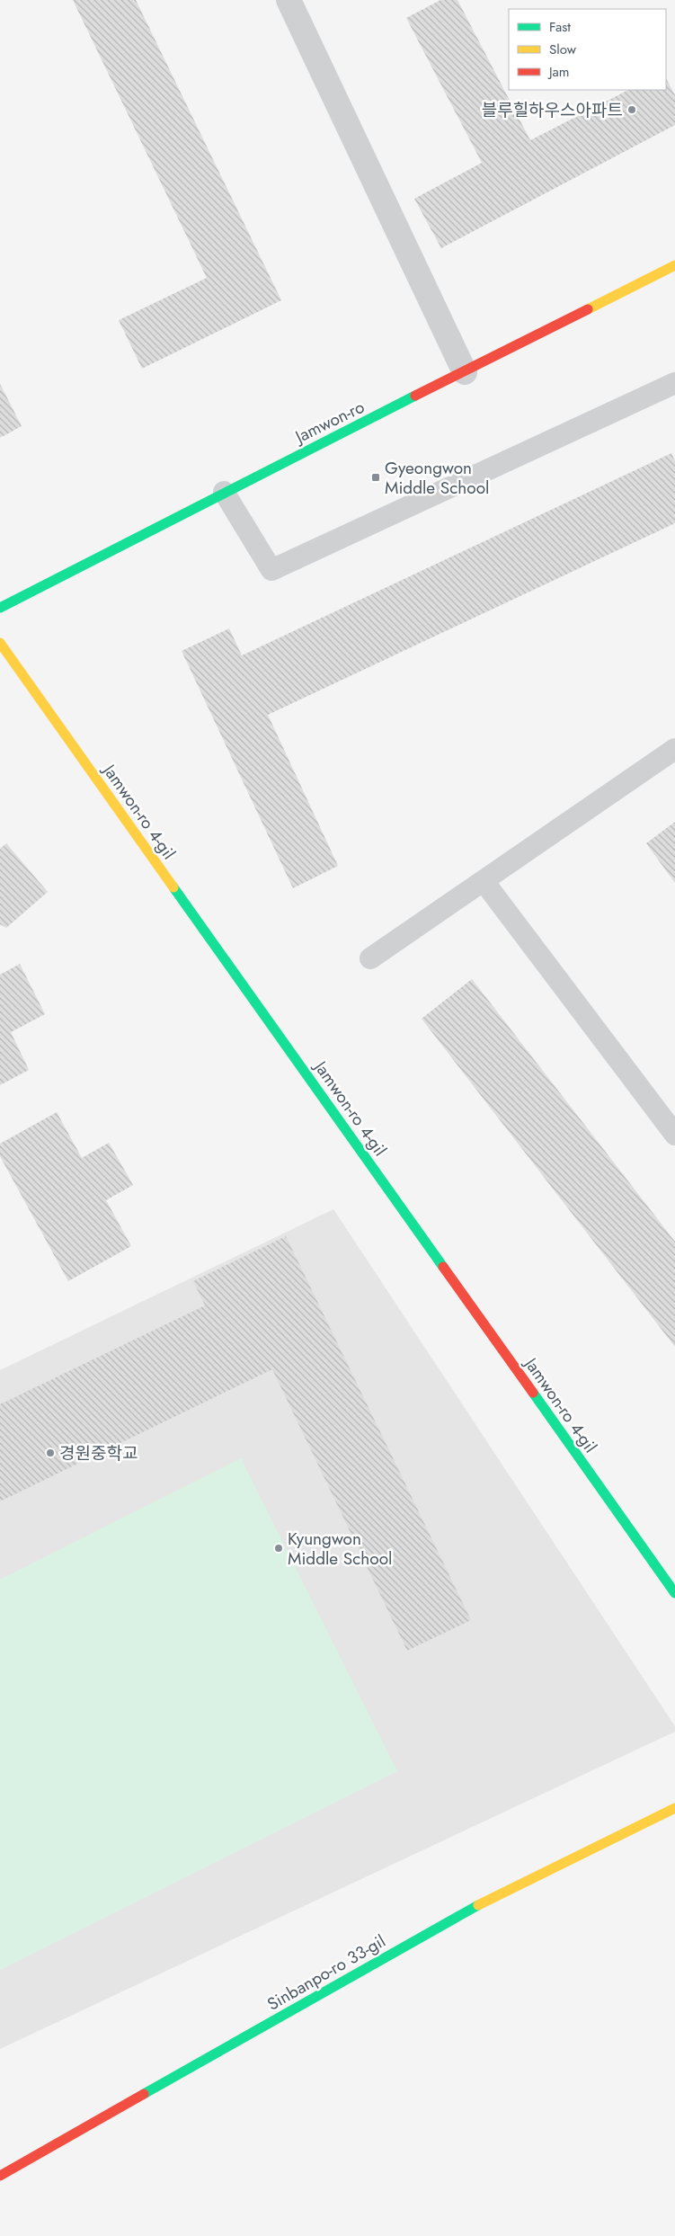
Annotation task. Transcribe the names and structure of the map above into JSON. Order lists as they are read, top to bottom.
{
  "streets": {
    "street": ["Jamwon-ro", "Jamwon-ro 4-gil", "Sinbanpo-ro 33-gil"]
  },
  "places": {
    "other": ["블루힐하우스아파트", "경원중학교", "Kyungwon Middle School"],
    "transit": ["Gyeongwon Middle School"]
  },
  "legend": ["Fast", "Slow", "Jam"]
}
